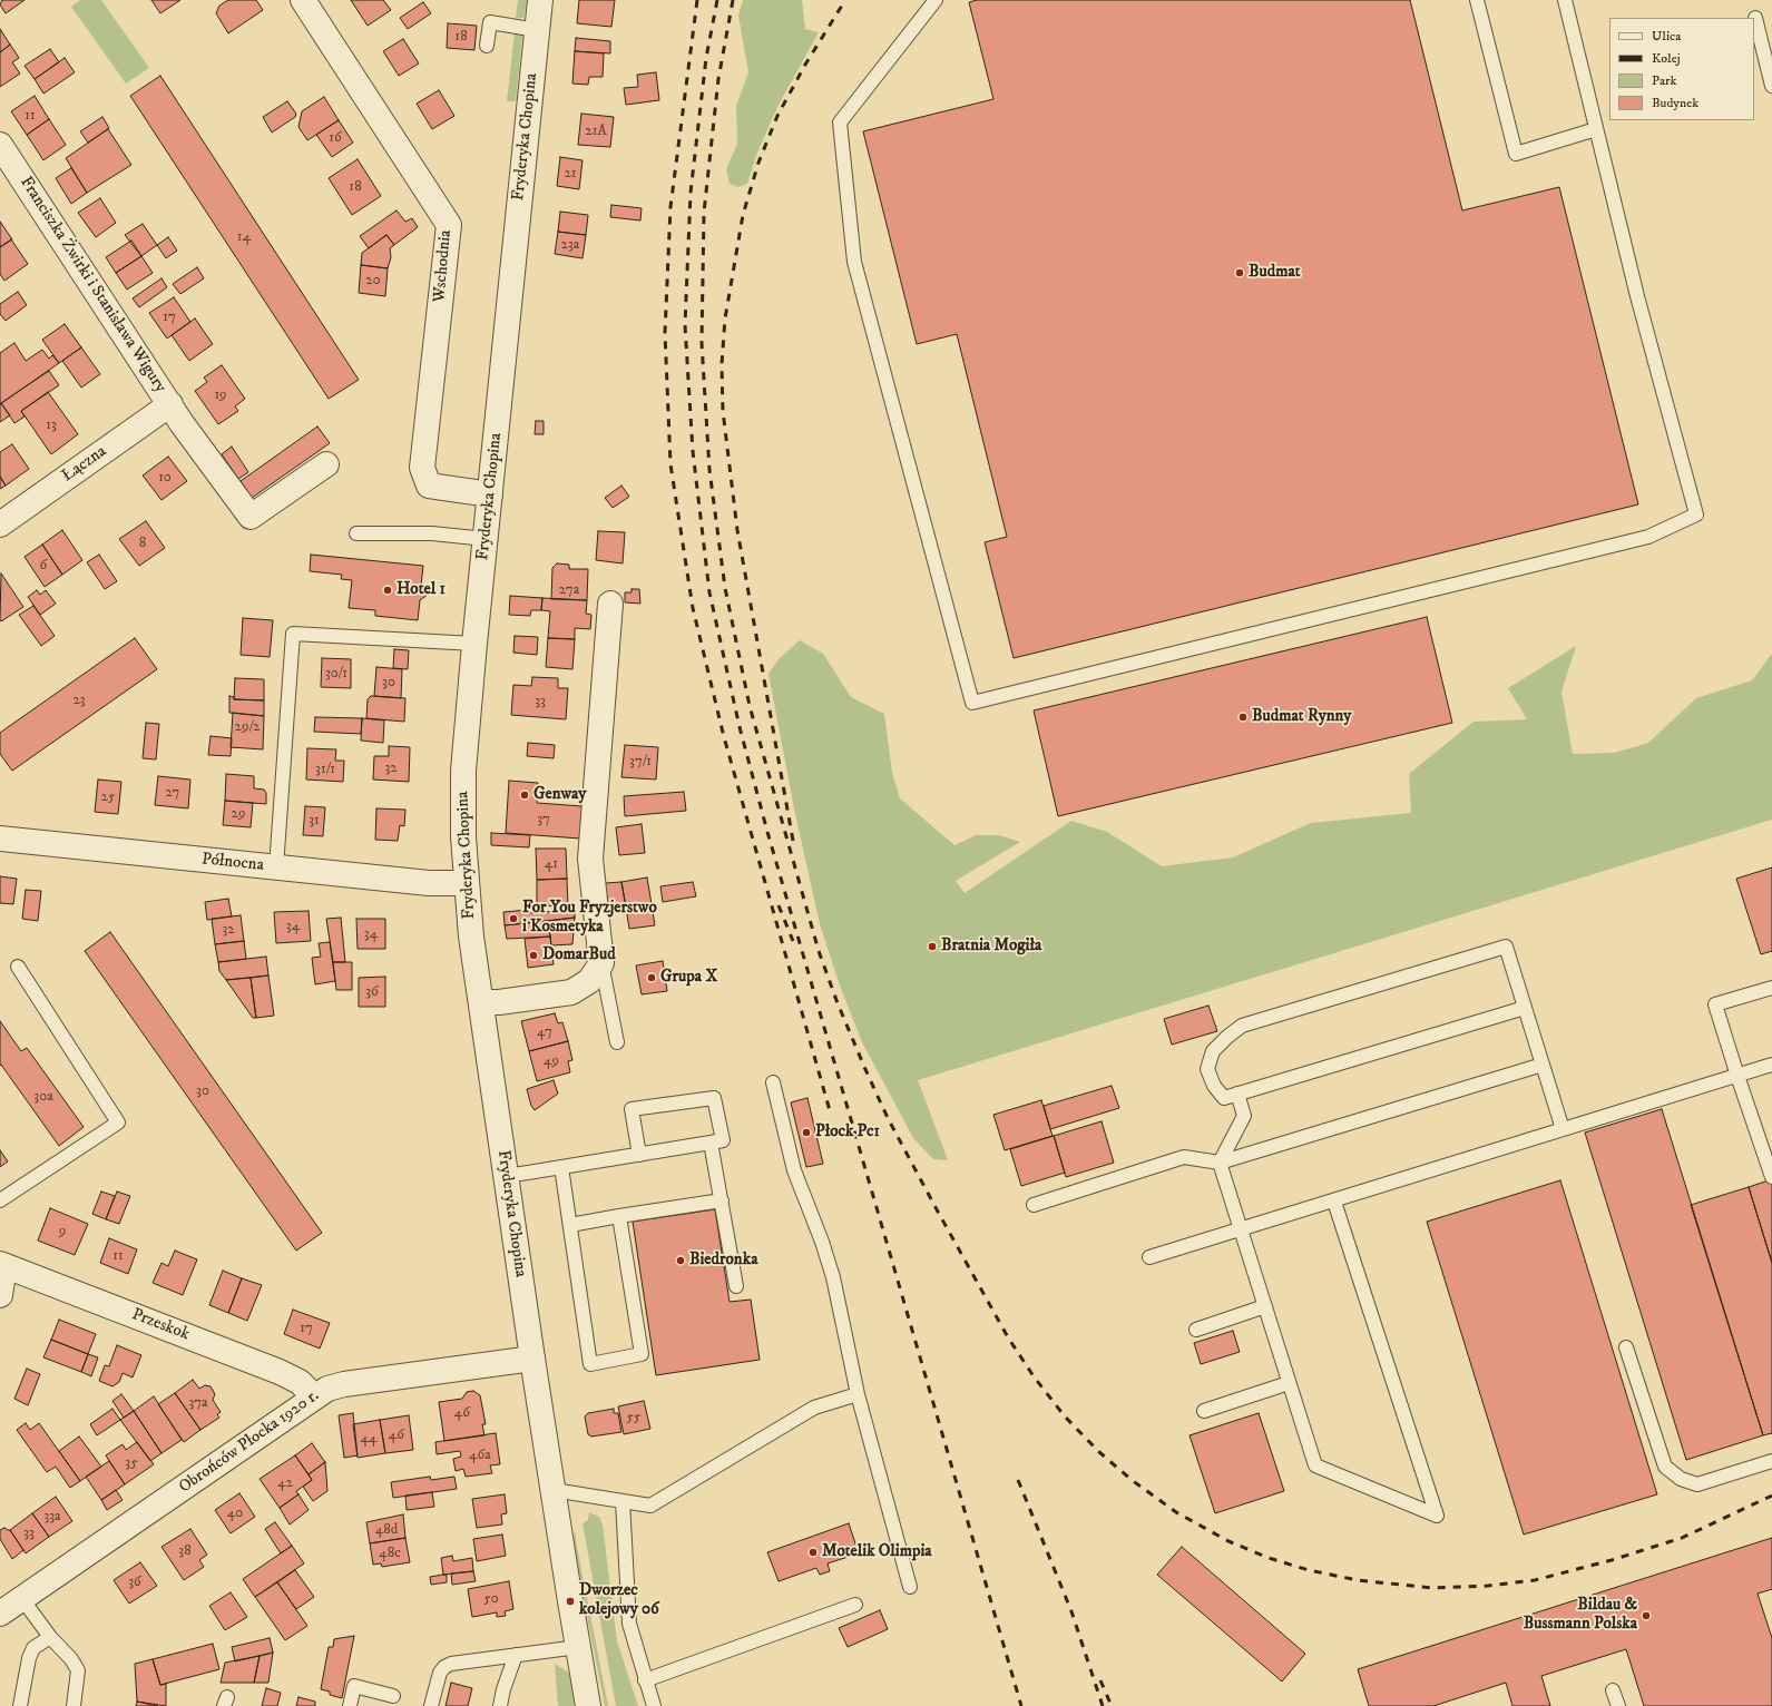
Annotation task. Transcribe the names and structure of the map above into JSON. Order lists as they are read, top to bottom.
{
  "streets": {
    "street": [
      "Fryderyka Chopina",
      "Wschodnia",
      "Franciszka Żwirki i Stanisława Wigury",
      "Łączna",
      "Północna",
      "Przeskok",
      "Obrońców Płocka 1920 r."
    ]
  },
  "crossings": [
    ["Fryderyka Chopina", "Wschodnia"],
    ["Fryderyka Chopina", "Północna"],
    ["Fryderyka Chopina", "Obrońców Płocka 1920 r."],
    ["Franciszka Żwirki i Stanisława Wigury", "Łączna"],
    ["Przeskok", "Obrońców Płocka 1920 r."]
  ],
  "places": [
    "Budmat",
    "Hotel 1",
    "Budmat Rynny",
    "Genway",
    "For You Fryzjerstwo i Kosmetyka",
    "Bratnia Mogiła",
    "DomarBud",
    "Grupa X",
    "Płock Pc1",
    "Biedronka",
    "Motelik Olimpia",
    "Dworzec kolejowy 06",
    "Bildau & Bussmann Polska"
  ],
  "house_numbers": [
    "18",
    "11",
    "21A",
    "16",
    "21",
    "18",
    "14",
    "23a",
    "20",
    "17",
    "19",
    "13",
    "10",
    "8",
    "6",
    "27a",
    "30/1",
    "30",
    "23",
    "33",
    "29/2",
    "37/1",
    "32",
    "31/1",
    "27",
    "25",
    "29",
    "37",
    "31",
    "41",
    "34",
    "32",
    "34",
    "36",
    "47",
    "49",
    "30",
    "30a",
    "9",
    "11",
    "17",
    "37a",
    "46",
    "55",
    "46",
    "44",
    "46a",
    "35",
    "42",
    "40",
    "33a",
    "48d",
    "33",
    "38",
    "48c",
    "36",
    "50"
  ],
  "legend": [
    "Ulica",
    "Kolej",
    "Park",
    "Budynek"
  ]
}
